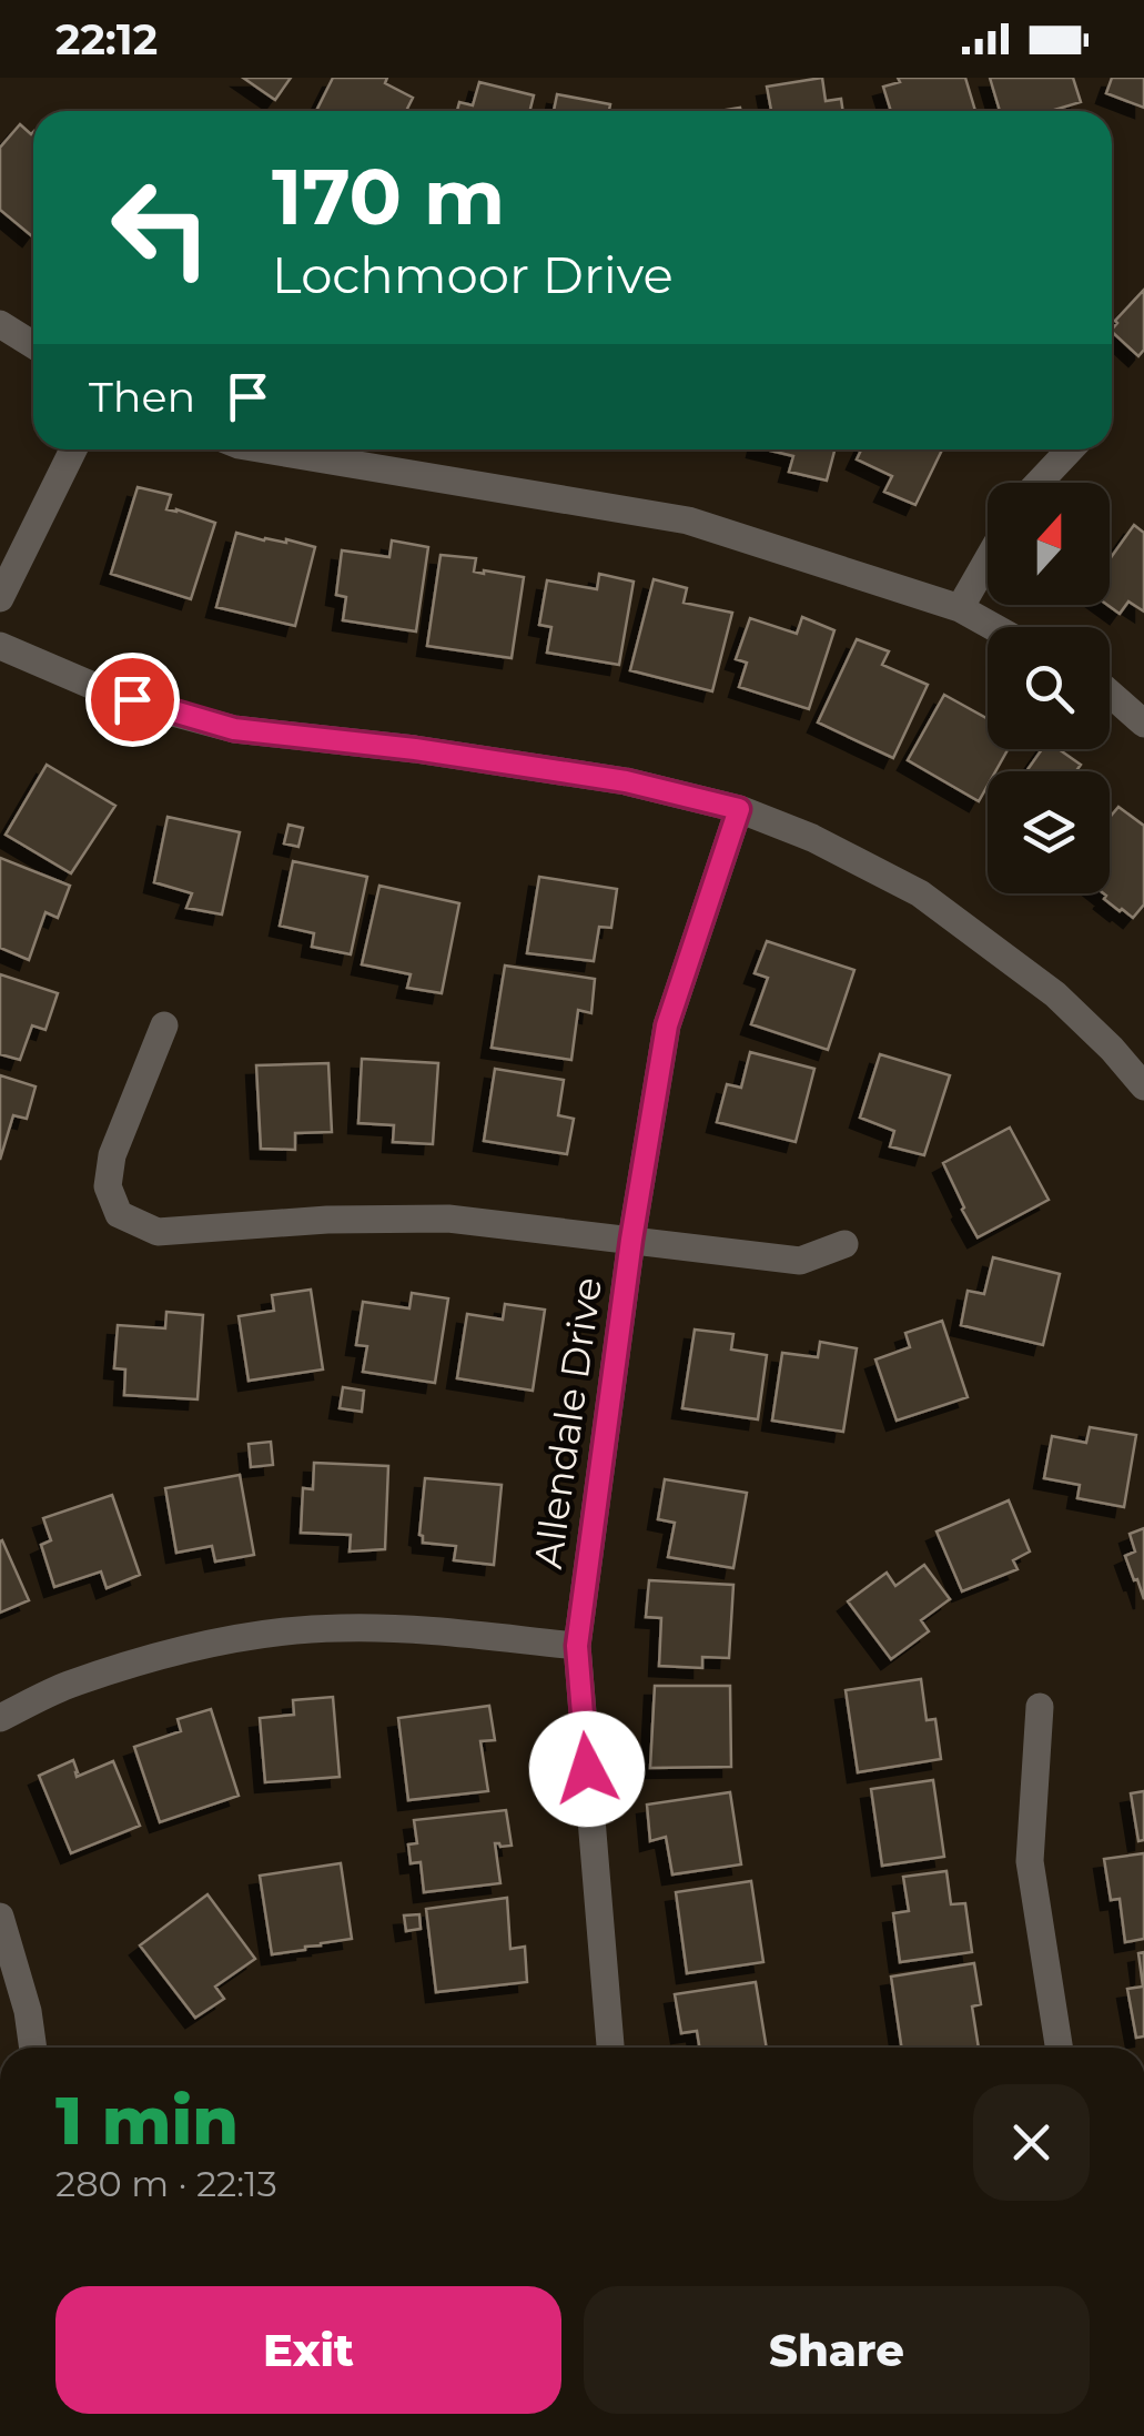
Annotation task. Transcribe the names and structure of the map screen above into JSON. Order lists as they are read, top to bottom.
{
  "streets": {
    "street": ["Allendale Drive"]
  },
  "north": "top",
  "page": {
    "status": "22:12",
    "turn": ["170 m", "Lochmoor Drive"],
    "then": "Then",
    "heading": ["1 min", "280 m · 22:13"],
    "buttons": ["Exit", "Share"]
  }
}
